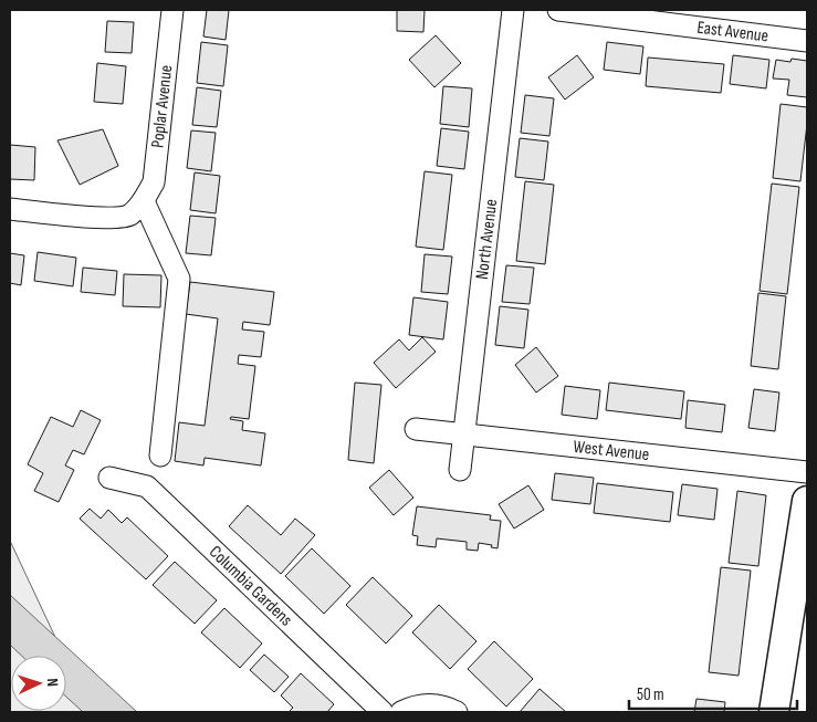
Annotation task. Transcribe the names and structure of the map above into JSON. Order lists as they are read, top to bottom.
{
  "streets": {
    "street": [
      "East Avenue",
      "Poplar Avenue",
      "North Avenue",
      "West Avenue",
      "Columbia Gardens"
    ]
  },
  "crossings": [
    ["North Avenue", "West Avenue"]
  ],
  "scale_bar": "50 m",
  "north": "right"
}
